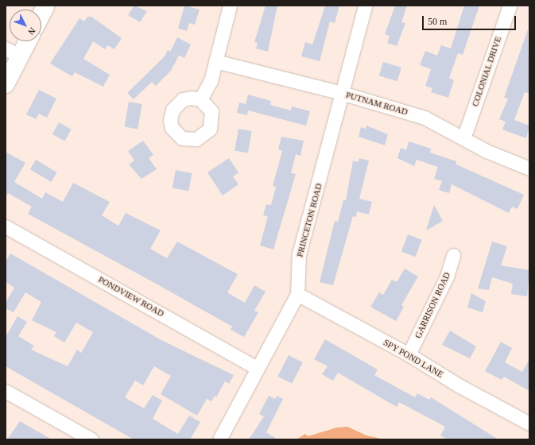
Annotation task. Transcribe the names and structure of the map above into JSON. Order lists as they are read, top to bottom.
{
  "streets": {
    "street": [
      "COLONIAL DRIVE",
      "PUTNAM ROAD",
      "PRINCETON ROAD",
      "PONDVIEW ROAD",
      "GARRISON ROAD",
      "SPY POND LANE"
    ]
  },
  "crossings": [
    ["COLONIAL DRIVE", "PUTNAM ROAD"],
    ["PUTNAM ROAD", "PRINCETON ROAD"],
    ["PRINCETON ROAD", "PONDVIEW ROAD"],
    ["PRINCETON ROAD", "SPY POND LANE"],
    ["GARRISON ROAD", "SPY POND LANE"]
  ],
  "scale_bar": "50 m",
  "north": "bottom right"
}
